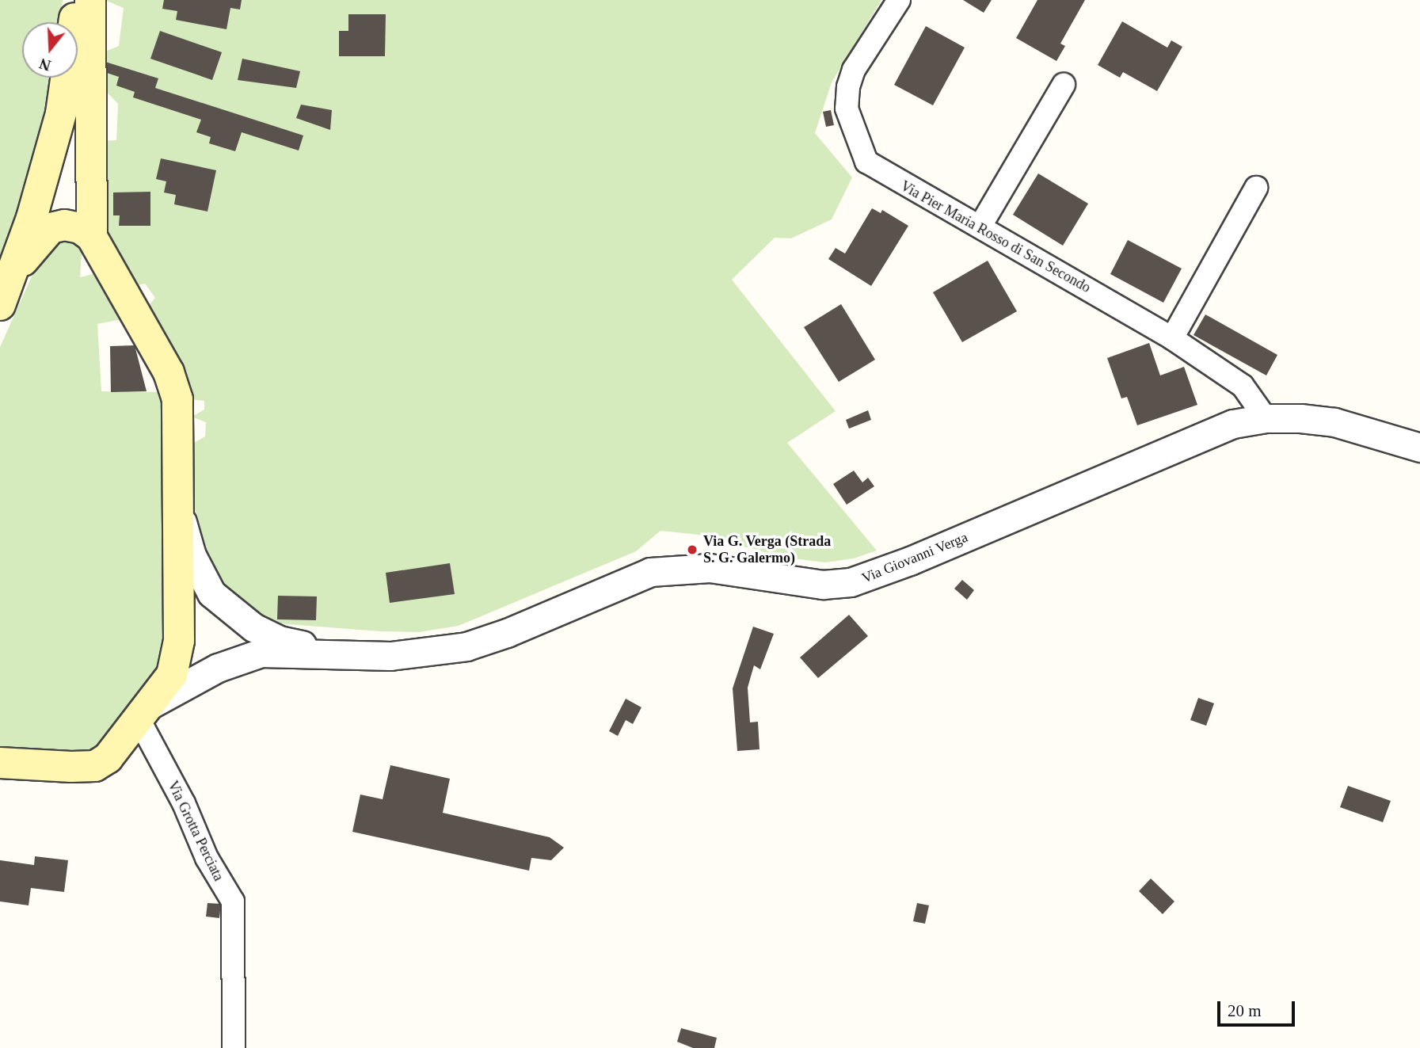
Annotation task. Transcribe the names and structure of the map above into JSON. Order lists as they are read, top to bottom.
{
  "streets": {
    "street": ["Via Pier Maria Rosso di San Secondo", "Via Giovanni Verga", "Via Grotta Perciata"]
  },
  "crossings": [
    ["Via Pier Maria Rosso di San Secondo", "Via Giovanni Verga"]
  ],
  "places": ["Via G. Verga (Strada S. G. Galermo)"],
  "scale_bar": "20 m",
  "north": "bottom"
}
